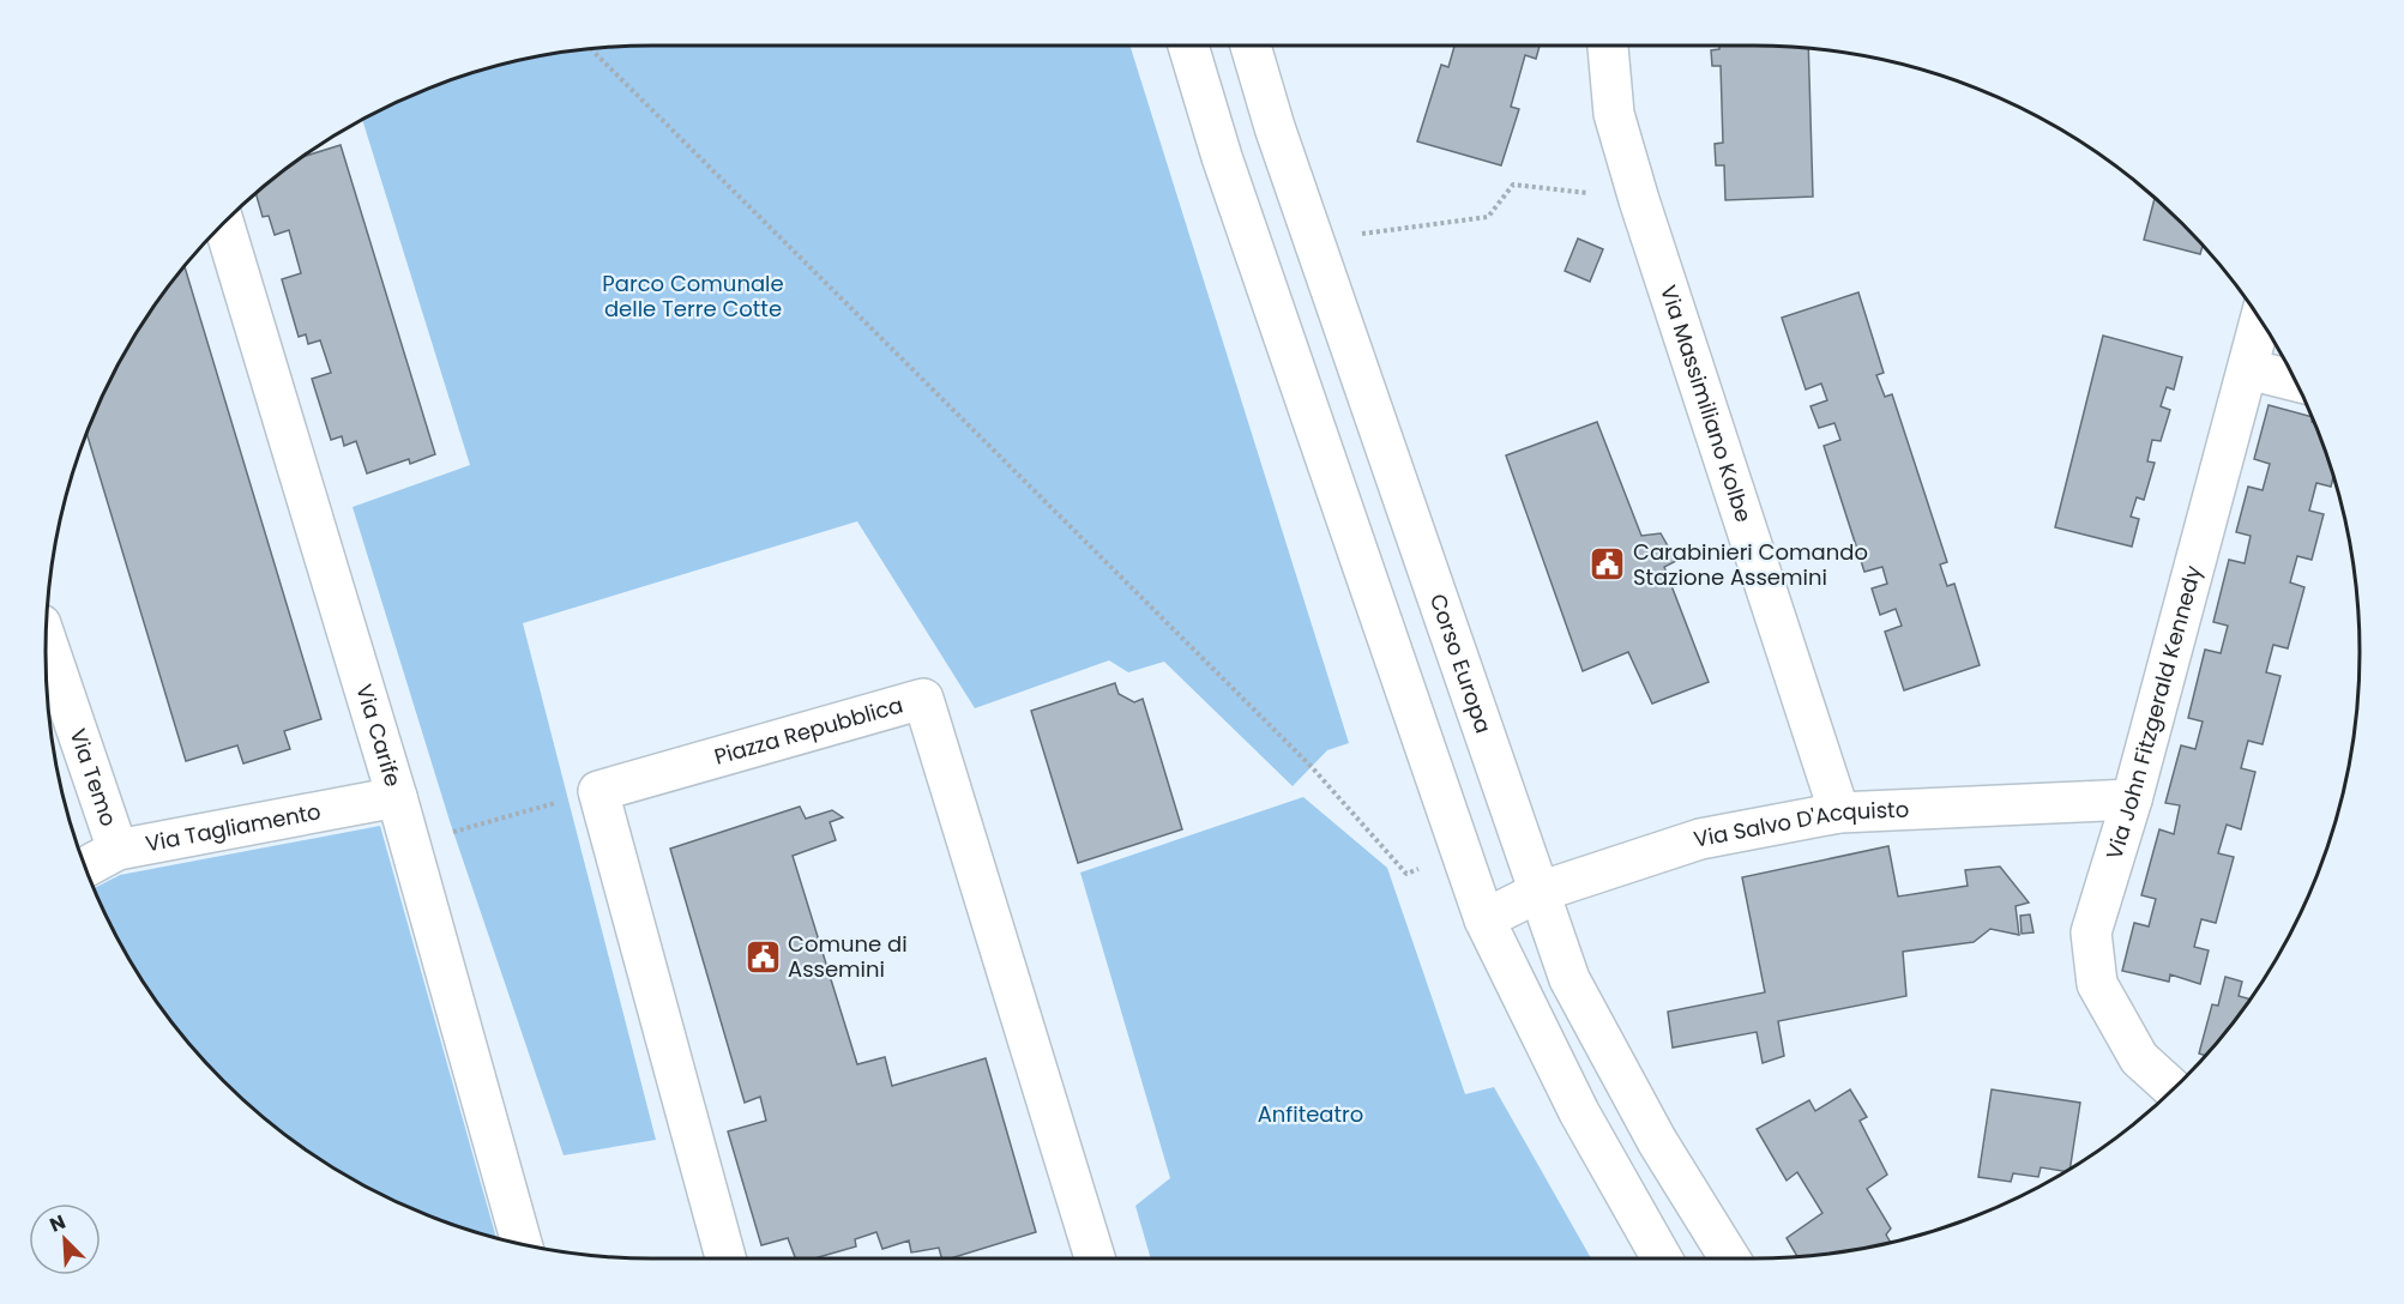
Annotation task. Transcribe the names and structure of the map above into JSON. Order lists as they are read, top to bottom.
{
  "streets": {
    "street": [
      "Via Massimiliano Kolbe",
      "Corso Europa",
      "Via John Fitzgerald Kennedy",
      "Piazza Repubblica",
      "Via Carife",
      "Via Temo",
      "Via Salvo D'Acquisto",
      "Via Tagliamento"
    ]
  },
  "crossings": [
    ["Via Massimiliano Kolbe", "Via Salvo D'Acquisto"],
    ["Corso Europa", "Via Salvo D'Acquisto"],
    ["Via John Fitzgerald Kennedy", "Via Salvo D'Acquisto"],
    ["Via Carife", "Via Tagliamento"],
    ["Via Temo", "Via Tagliamento"]
  ],
  "parks": ["Parco Comunale delle Terre Cotte", "Anfiteatro"],
  "places": {
    "public building": ["Carabinieri Comando Stazione Assemini", "Comune di Assemini"]
  },
  "north": "top left"
}
